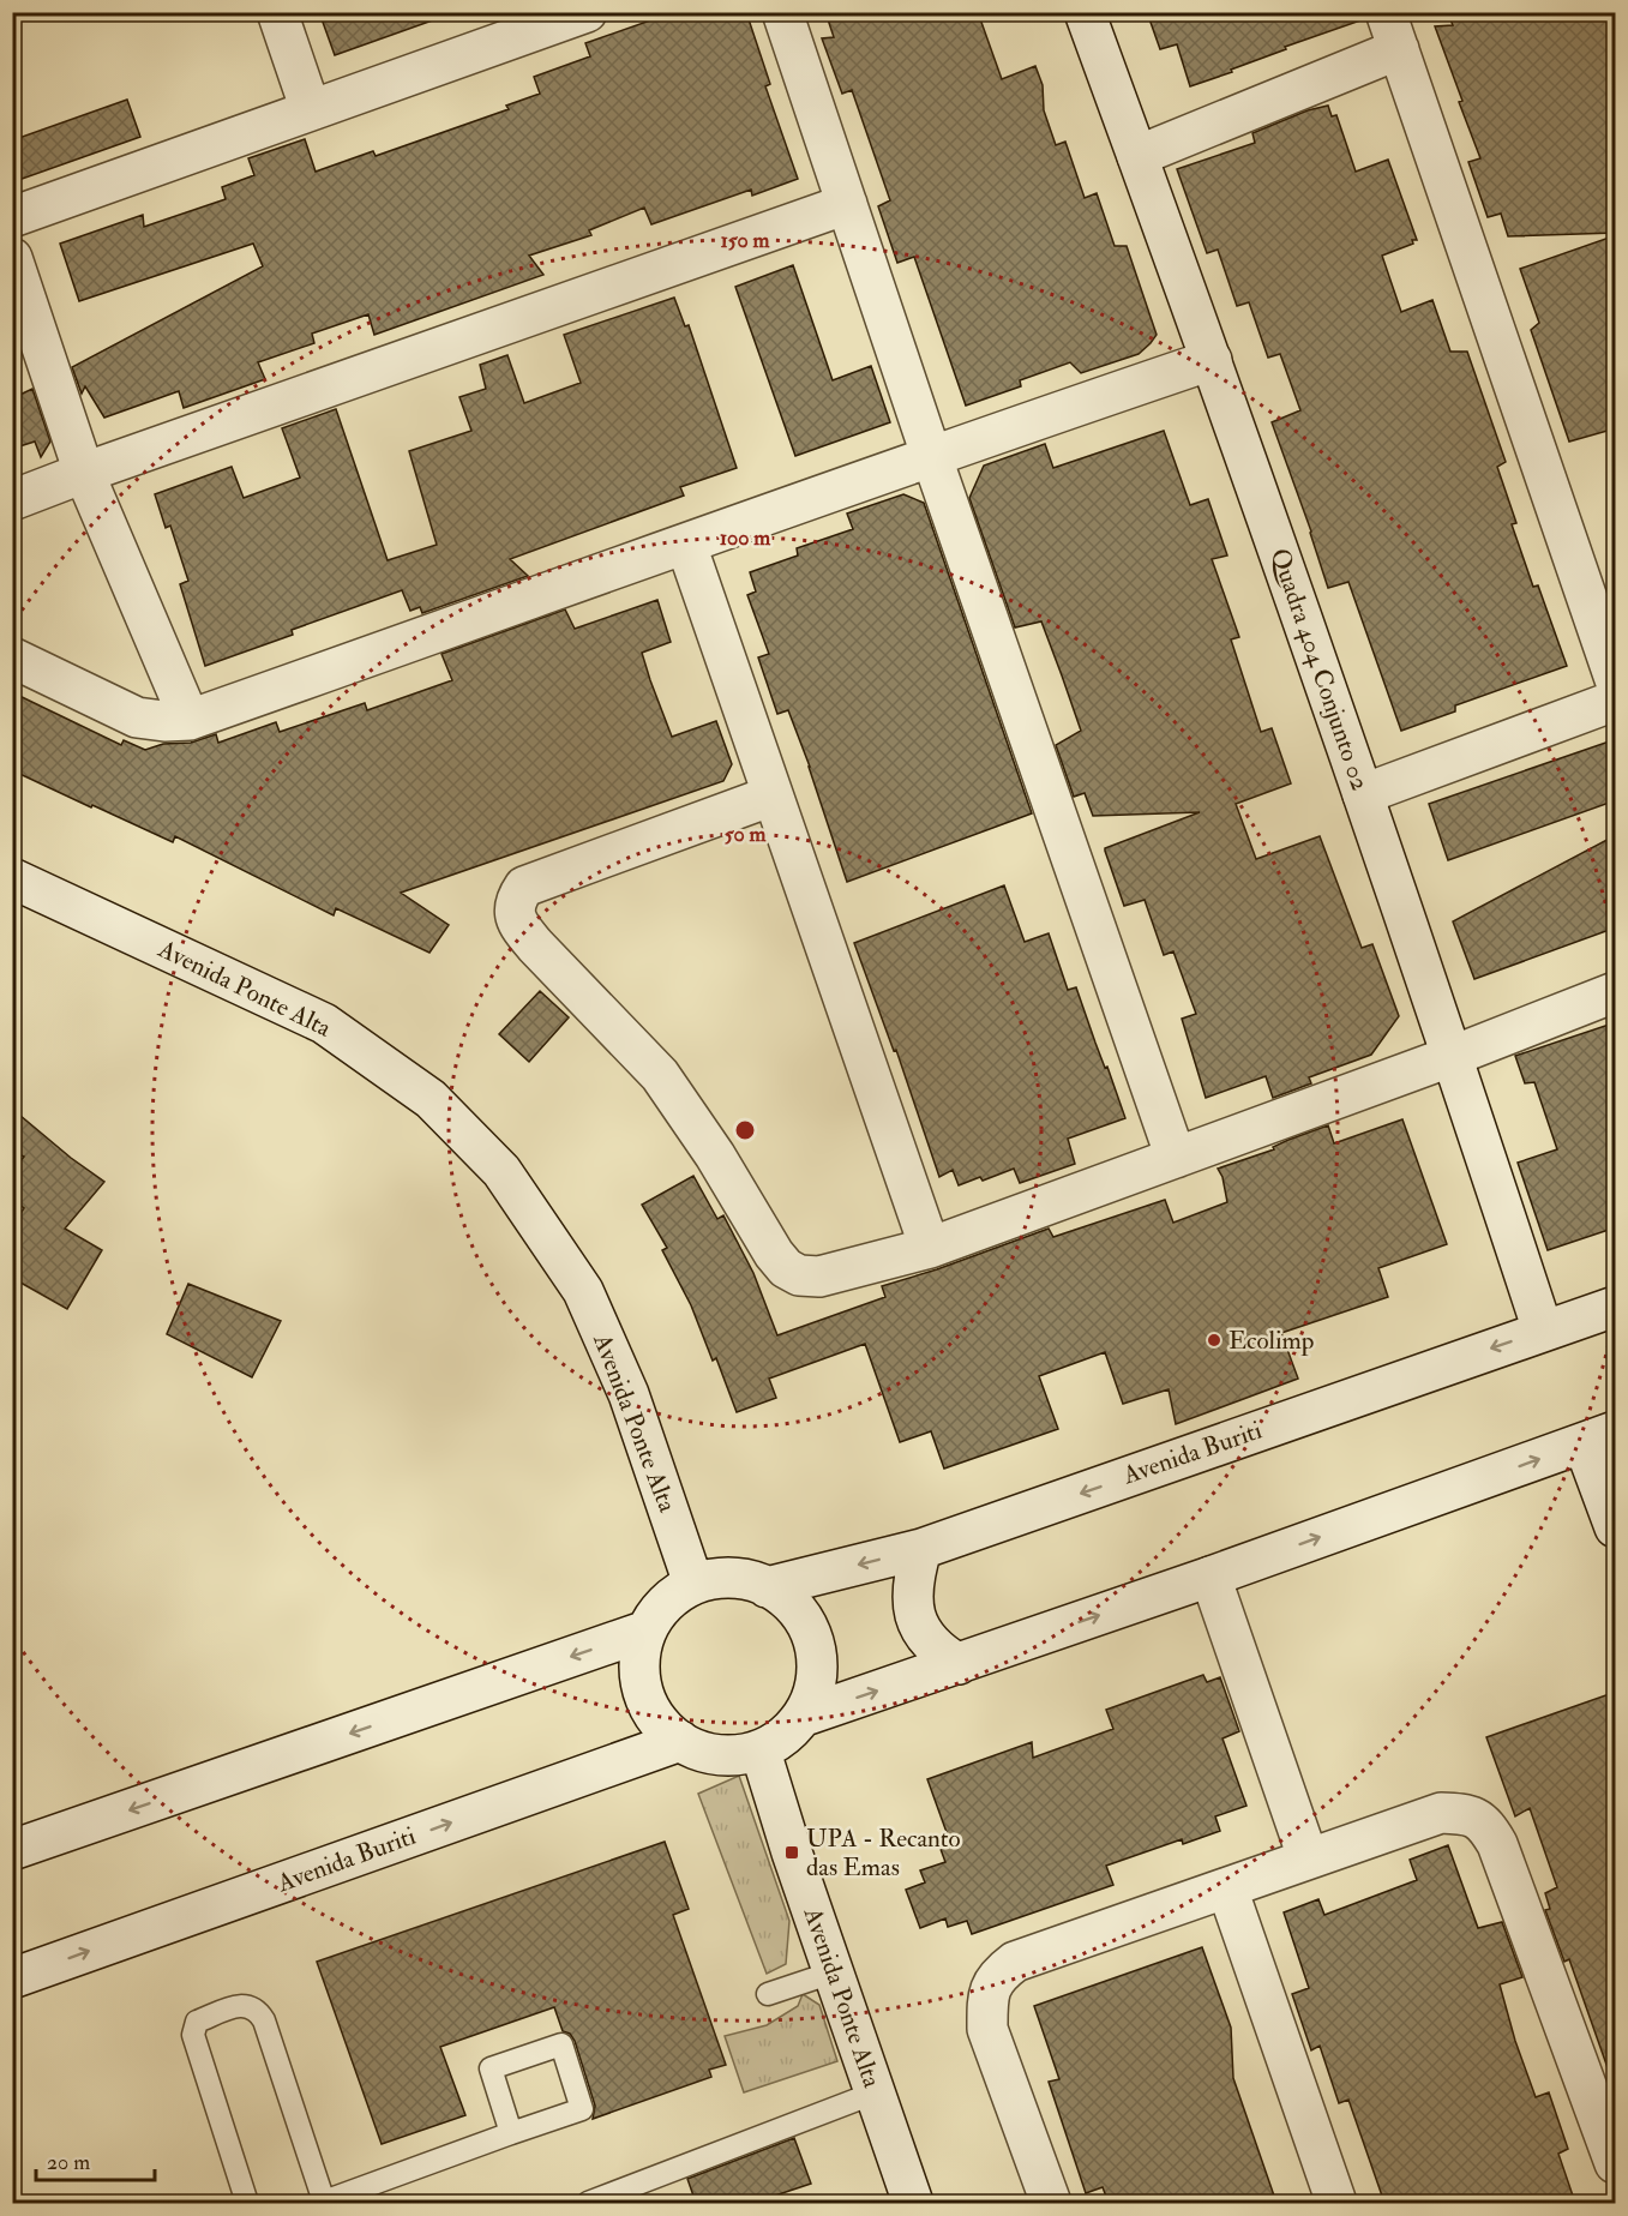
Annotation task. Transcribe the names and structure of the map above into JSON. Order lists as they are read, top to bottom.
{
  "streets": {
    "street": ["Quadra 404 Conjunto 02", "Avenida Ponte Alta", "Avenida Buriti"]
  },
  "crossings": [
    ["Quadra 404 Conjunto 02", "Avenida Buriti"],
    ["Avenida Ponte Alta", "Avenida Buriti"]
  ],
  "places": {
    "other": ["Ecolimp"],
    "transit": ["UPA - Recanto das Emas"]
  },
  "scale_bar": "20 m",
  "rings": ["150 m", "100 m", "50 m"]
}
